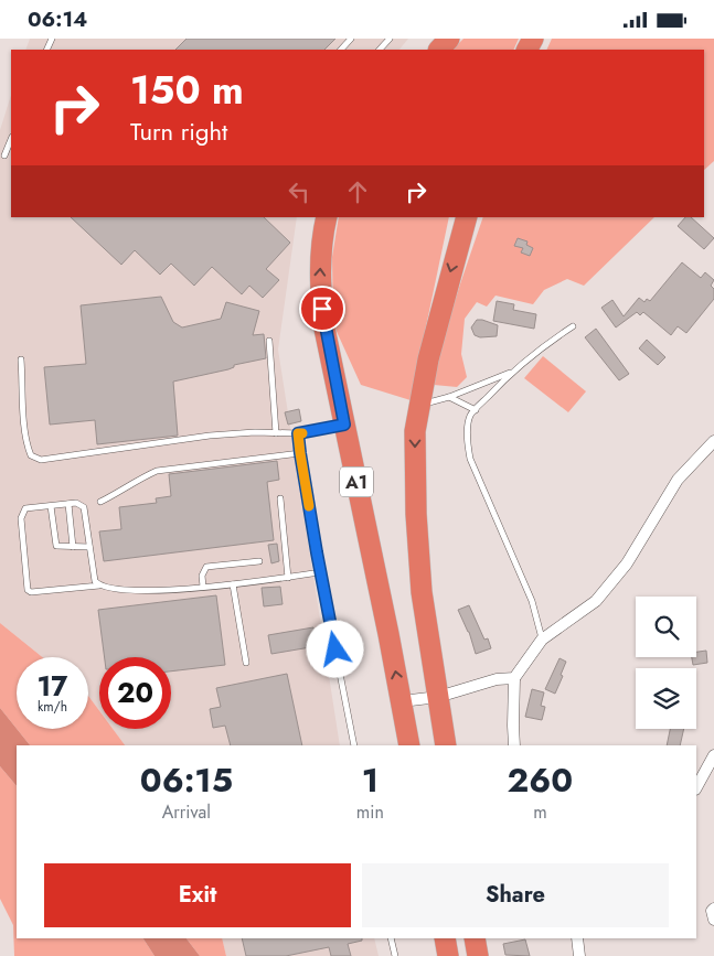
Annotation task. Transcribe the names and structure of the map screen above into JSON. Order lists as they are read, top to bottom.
{
  "streets": {
    "highway": ["A1"]
  },
  "page": {
    "status": "06:14",
    "turn": ["150 m", "Turn right"],
    "speed": "17 km/h",
    "limit": "20",
    "eta": [
      "06:15",
      "Arrival",
      "1",
      "min",
      "260",
      "m"
    ],
    "buttons": ["Exit", "Share"]
  }
}
